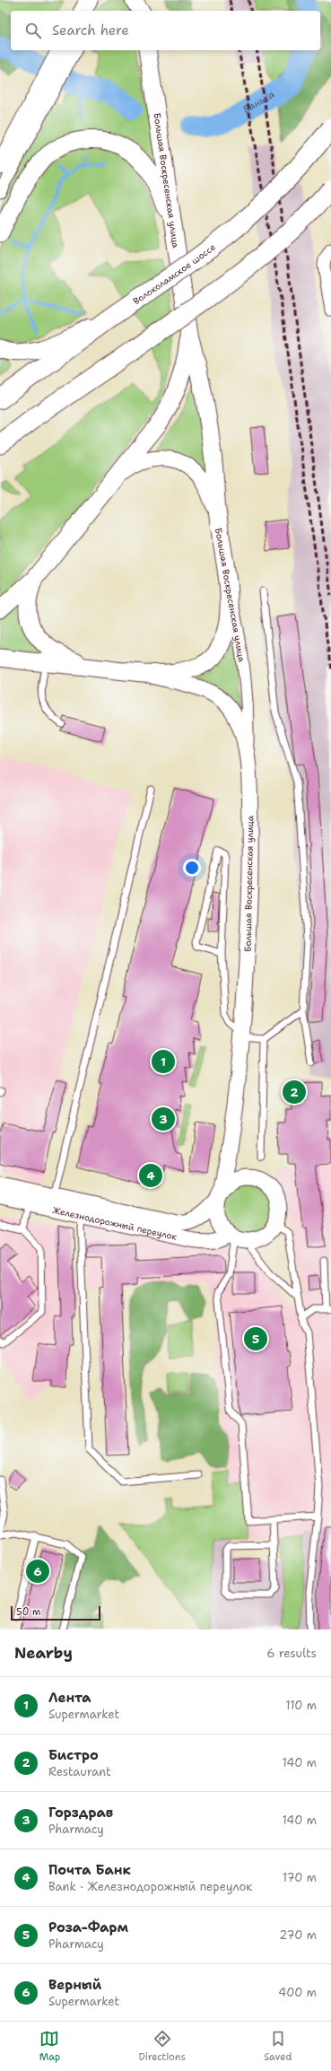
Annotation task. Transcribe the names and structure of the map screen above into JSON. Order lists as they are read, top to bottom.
{
  "streets": {
    "main road": ["Большая Воскресенская улица", "Волоколамское шоссе"],
    "street": ["Железнодорожный переулок"]
  },
  "crossings": [
    ["Большая Воскресенская улица", "Железнодорожный переулок"]
  ],
  "water": ["Банька"],
  "scale_bar": "50 m",
  "page": {
    "search": "Search here",
    "pins": [
      "1",
      "2",
      "3",
      "4",
      "5",
      "6"
    ],
    "scale": "50 m",
    "heading": ["Nearby", "6 results"],
    "list": [
      {
        "mark": "1",
        "name": "Лента",
        "note": "Supermarket",
        "value": "110 m"
      },
      {
        "mark": "2",
        "name": "Бистро",
        "note": "Restaurant",
        "value": "140 m"
      },
      {
        "mark": "3",
        "name": "Горздрав",
        "note": "Pharmacy",
        "value": "140 m"
      },
      {
        "mark": "4",
        "name": "Почта Банк",
        "note": "Bank · Железнодорожный переулок",
        "value": "170 m"
      },
      {
        "mark": "5",
        "name": "Роза-Фарм",
        "note": "Pharmacy",
        "value": "270 m"
      },
      {
        "mark": "6",
        "name": "Верный",
        "note": "Supermarket",
        "value": "400 m"
      }
    ],
    "nav": ["Map", "Directions", "Saved"]
  }
}
